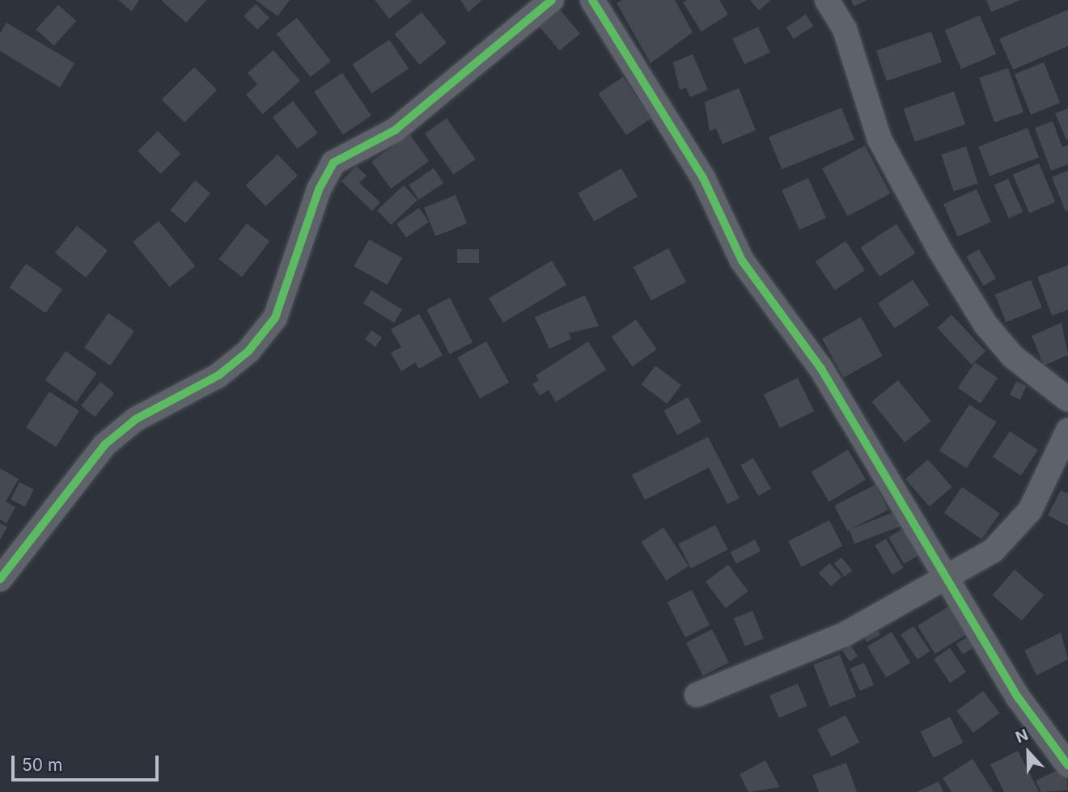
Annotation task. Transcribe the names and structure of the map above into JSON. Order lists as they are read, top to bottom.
{
  "scale_bar": "50 m",
  "north": "top"
}
